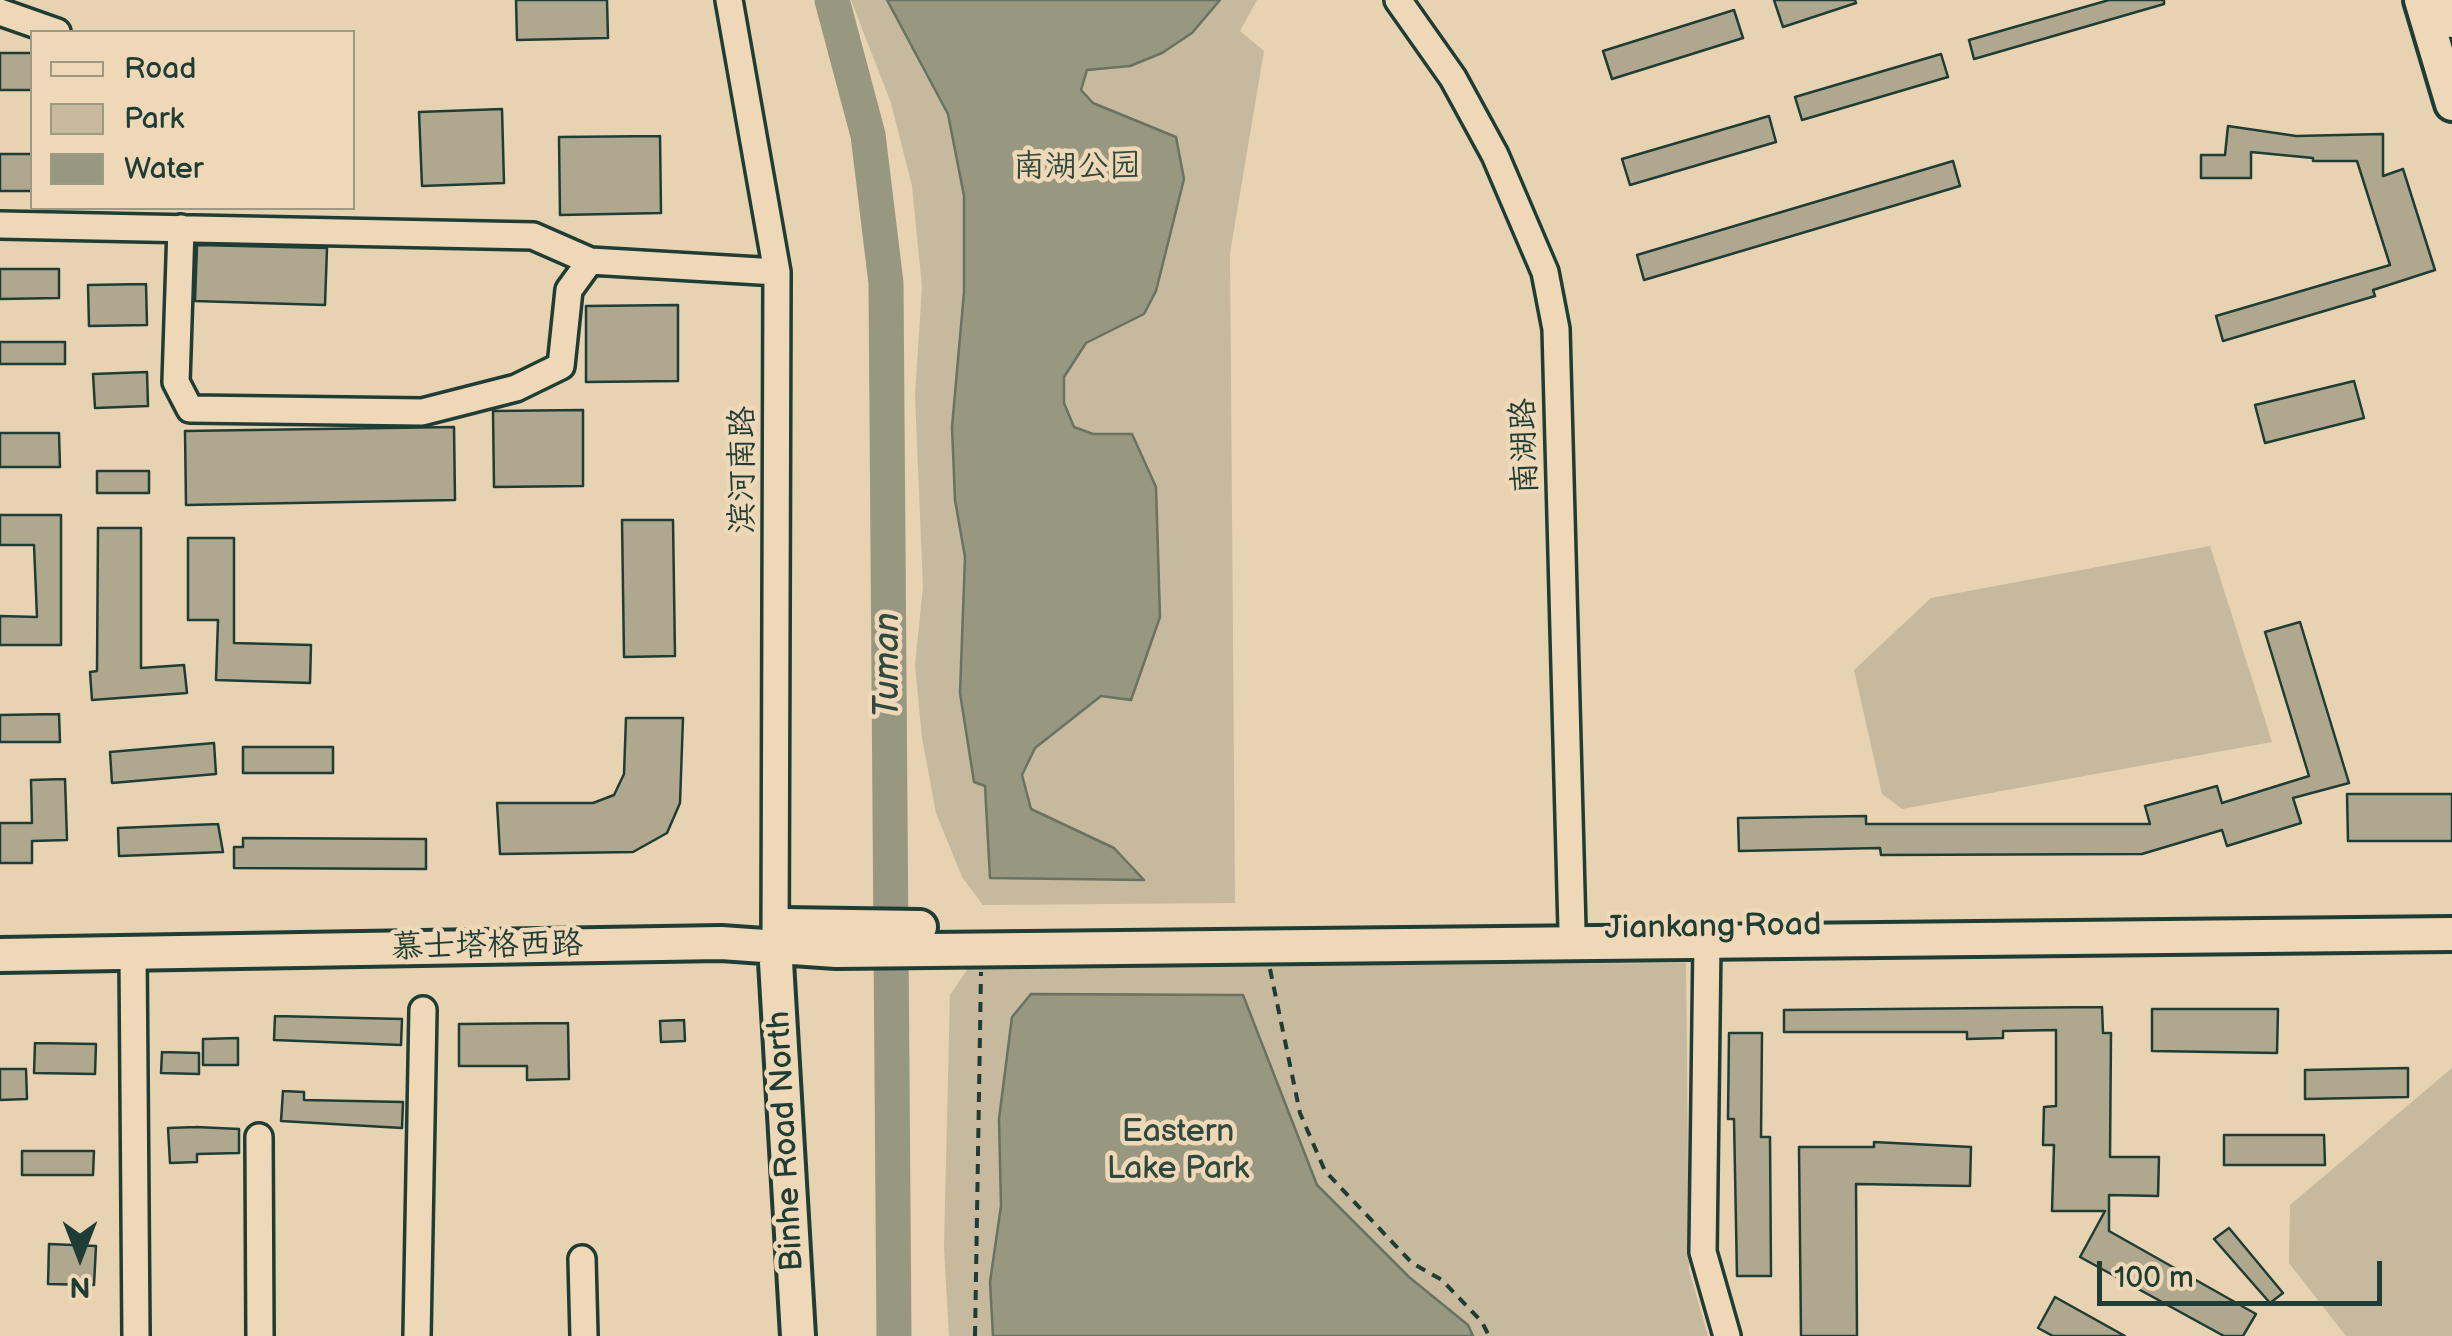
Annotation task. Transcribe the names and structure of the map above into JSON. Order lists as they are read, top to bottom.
{
  "streets": {
    "main road": ["Jiankang Road", "慕士塔格西路", "Binhe Road North"],
    "street": ["南湖路", "滨河南路"]
  },
  "crossings": [
    ["南湖路", "Jiankang Road"],
    ["滨河南路", "慕士塔格西路"],
    ["滨河南路", "Binhe Road North"],
    ["Jiankang Road", "慕士塔格西路"],
    ["慕士塔格西路", "Binhe Road North"]
  ],
  "water": ["Tuman"],
  "parks": ["南湖公园", "Eastern Lake Park"],
  "legend": ["Road", "Park", "Water"],
  "scale_bar": "100 m",
  "north": "bottom"
}
